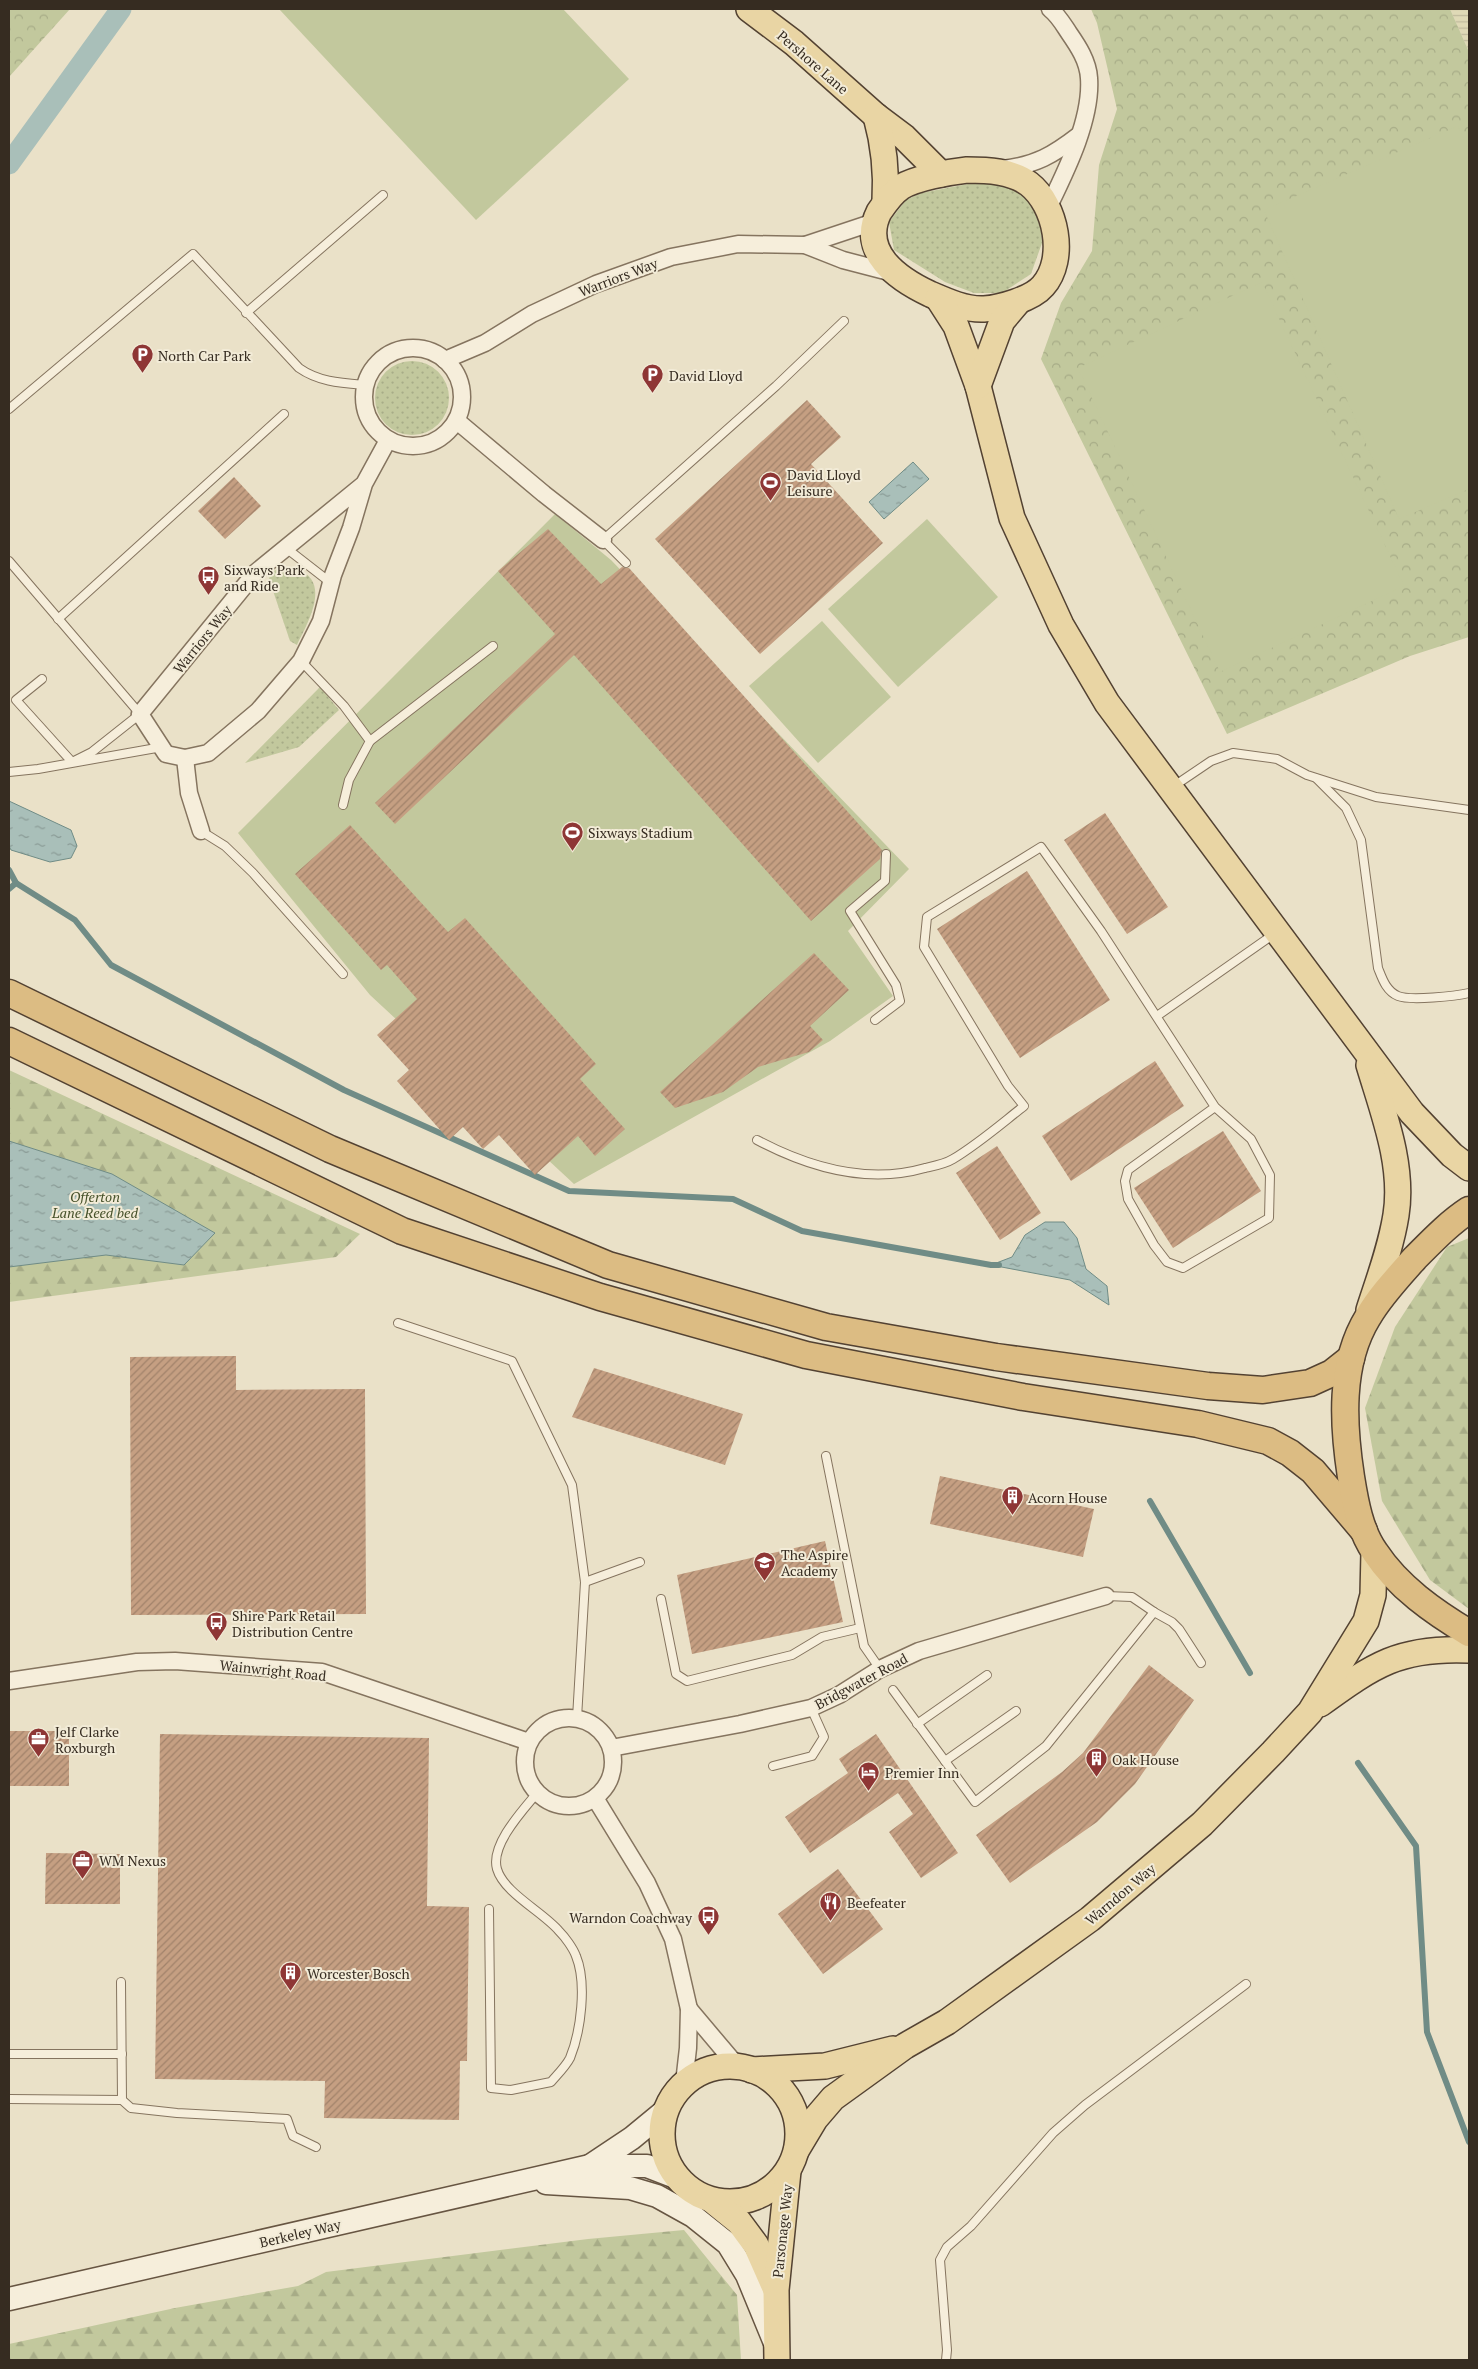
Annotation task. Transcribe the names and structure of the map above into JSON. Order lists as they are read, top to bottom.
{
  "streets": {
    "main road": [
      "Pershore Lane",
      "Warndon Way",
      "Parsonage Way",
      "Berkeley Way"
    ],
    "street": ["Warriors Way", "Wainwright Road", "Bridgwater Road"]
  },
  "crossings": [
    ["Pershore Lane", "Warriors Way"],
    ["Wainwright Road", "Bridgwater Road"],
    ["Warndon Way", "Parsonage Way"],
    ["Warndon Way", "Berkeley Way"],
    ["Parsonage Way", "Berkeley Way"]
  ],
  "parks": ["Offerton Lane Reed bed"],
  "places": {
    "parking": ["North Car Park", "David Lloyd"],
    "sports": ["David Lloyd Leisure", "Sixways Stadium"],
    "bus stop": ["Sixways Park and Ride", "Shire Park Retail Distribution Centre", "Warndon Coachway"],
    "building": ["Acorn House", "Oak House", "Worcester Bosch"],
    "school or university": ["The Aspire Academy"],
    "office": ["Jelf Clarke Roxburgh", "WM Nexus"],
    "hotel": ["Premier Inn"],
    "restaurant": ["Beefeater"]
  }
}
